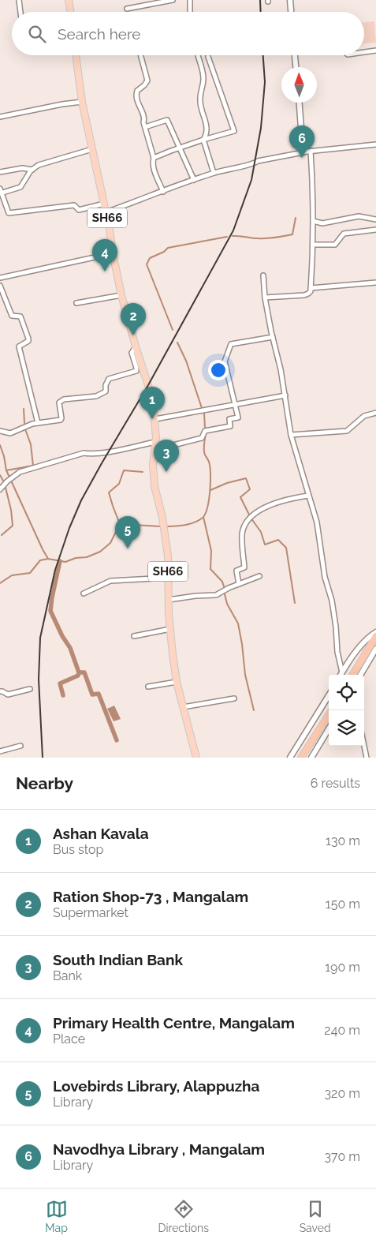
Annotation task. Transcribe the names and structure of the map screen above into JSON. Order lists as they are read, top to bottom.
{
  "streets": {
    "main road": ["SH66"]
  },
  "north": "top",
  "page": {
    "search": "Search here",
    "pins": [
      "6",
      "4",
      "2",
      "1",
      "3",
      "5"
    ],
    "heading": ["Nearby", "6 results"],
    "list": [
      {
        "mark": "1",
        "name": "Ashan Kavala",
        "note": "Bus stop",
        "value": "130 m"
      },
      {
        "mark": "2",
        "name": "Ration Shop-73 , Mangalam",
        "note": "Supermarket",
        "value": "150 m"
      },
      {
        "mark": "3",
        "name": "South Indian Bank",
        "note": "Bank",
        "value": "190 m"
      },
      {
        "mark": "4",
        "name": "Primary Health Centre, Mangalam",
        "note": "Place",
        "value": "240 m"
      },
      {
        "mark": "5",
        "name": "Lovebirds Library, Alappuzha",
        "note": "Library",
        "value": "320 m"
      },
      {
        "mark": "6",
        "name": "Navodhya Library , Mangalam",
        "note": "Library",
        "value": "370 m"
      }
    ],
    "nav": ["Map", "Directions", "Saved"]
  }
}
